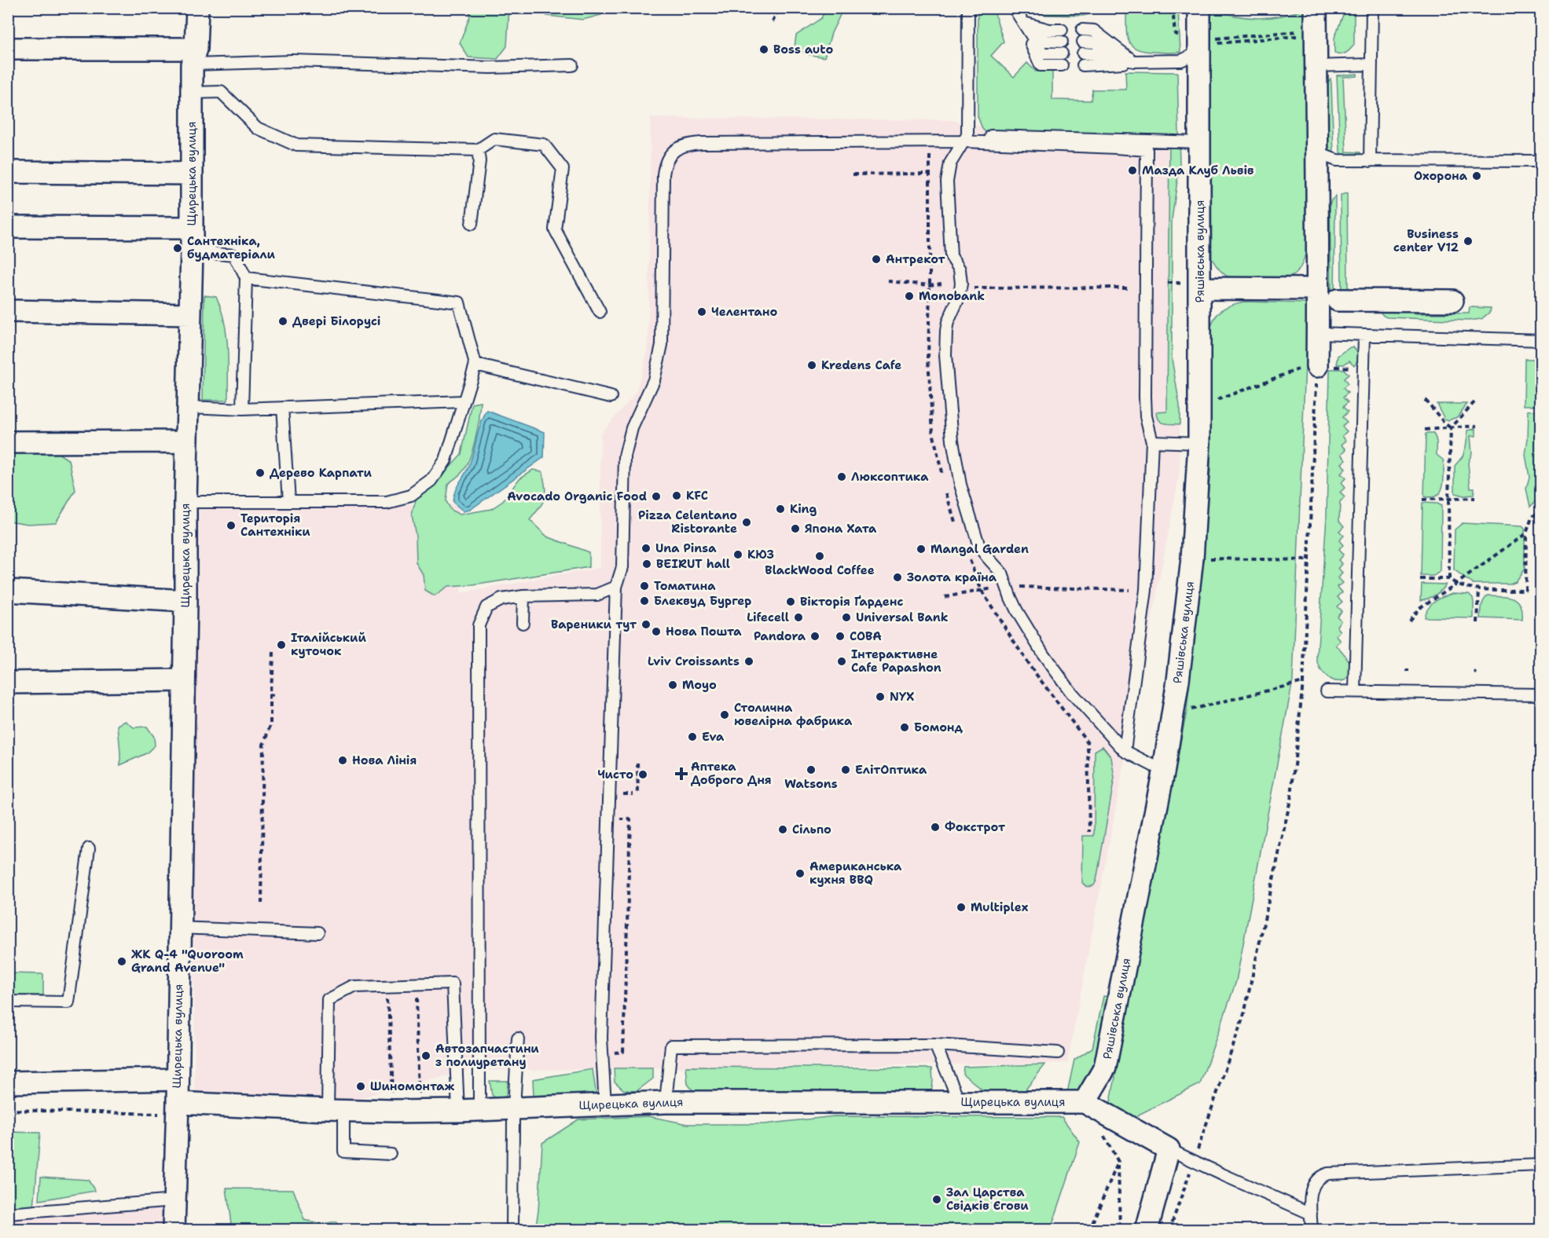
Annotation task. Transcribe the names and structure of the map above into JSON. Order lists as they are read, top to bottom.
{
  "streets": {
    "street": ["Щирецька вулиця", "Ряшівська вулиця"]
  },
  "crossings": [
    ["Щирецька вулиця", "Ряшівська вулиця"]
  ],
  "places": {
    "other": [
      "Boss auto",
      "Мазда Клуб Львів",
      "Охорона",
      "Business center V12",
      "Сантехніка, будматеріали",
      "Антрекот",
      "Monobank",
      "Челентано",
      "Двері Білорусі",
      "Kredens Cafe",
      "Дерево Карпати",
      "Люксоптика",
      "KFC",
      "Avocado Organic Food",
      "King",
      "Pizza Celentano Ristorante",
      "Територія Сантехніки",
      "Япона Хата",
      "Una Pinsa",
      "Mangal Garden",
      "КЮЗ",
      "BlackWood Coffee",
      "BEIRUT hall",
      "Золота країна",
      "Томатина",
      "Блеквуд Бургер",
      "Вікторія Ґарденс",
      "Lifecell",
      "Universal Bank",
      "Вареники тут",
      "Нова Пошта",
      "Pandora",
      "СОВА",
      "Італійський куточок",
      "Lviv Croissants",
      "Інтерактивне Cafe Papashon",
      "Moyo",
      "NYX",
      "Столична ювелірна фабрика",
      "Бомонд",
      "Eva",
      "Нова Лінія",
      "Watsons",
      "ЕлітОптика",
      "Чисто",
      "Фокстрот",
      "Сільпо",
      "Американська кухня BBQ",
      "Multiplex",
      "ЖК Q-4 \"Quoroom Grand Avenue\"",
      "Автозапчастини з полиуретану",
      "Шиномонтаж",
      "Зал Царства Свідків Єгови"
    ],
    "health": ["Аптека Доброго Дня"]
  }
}
